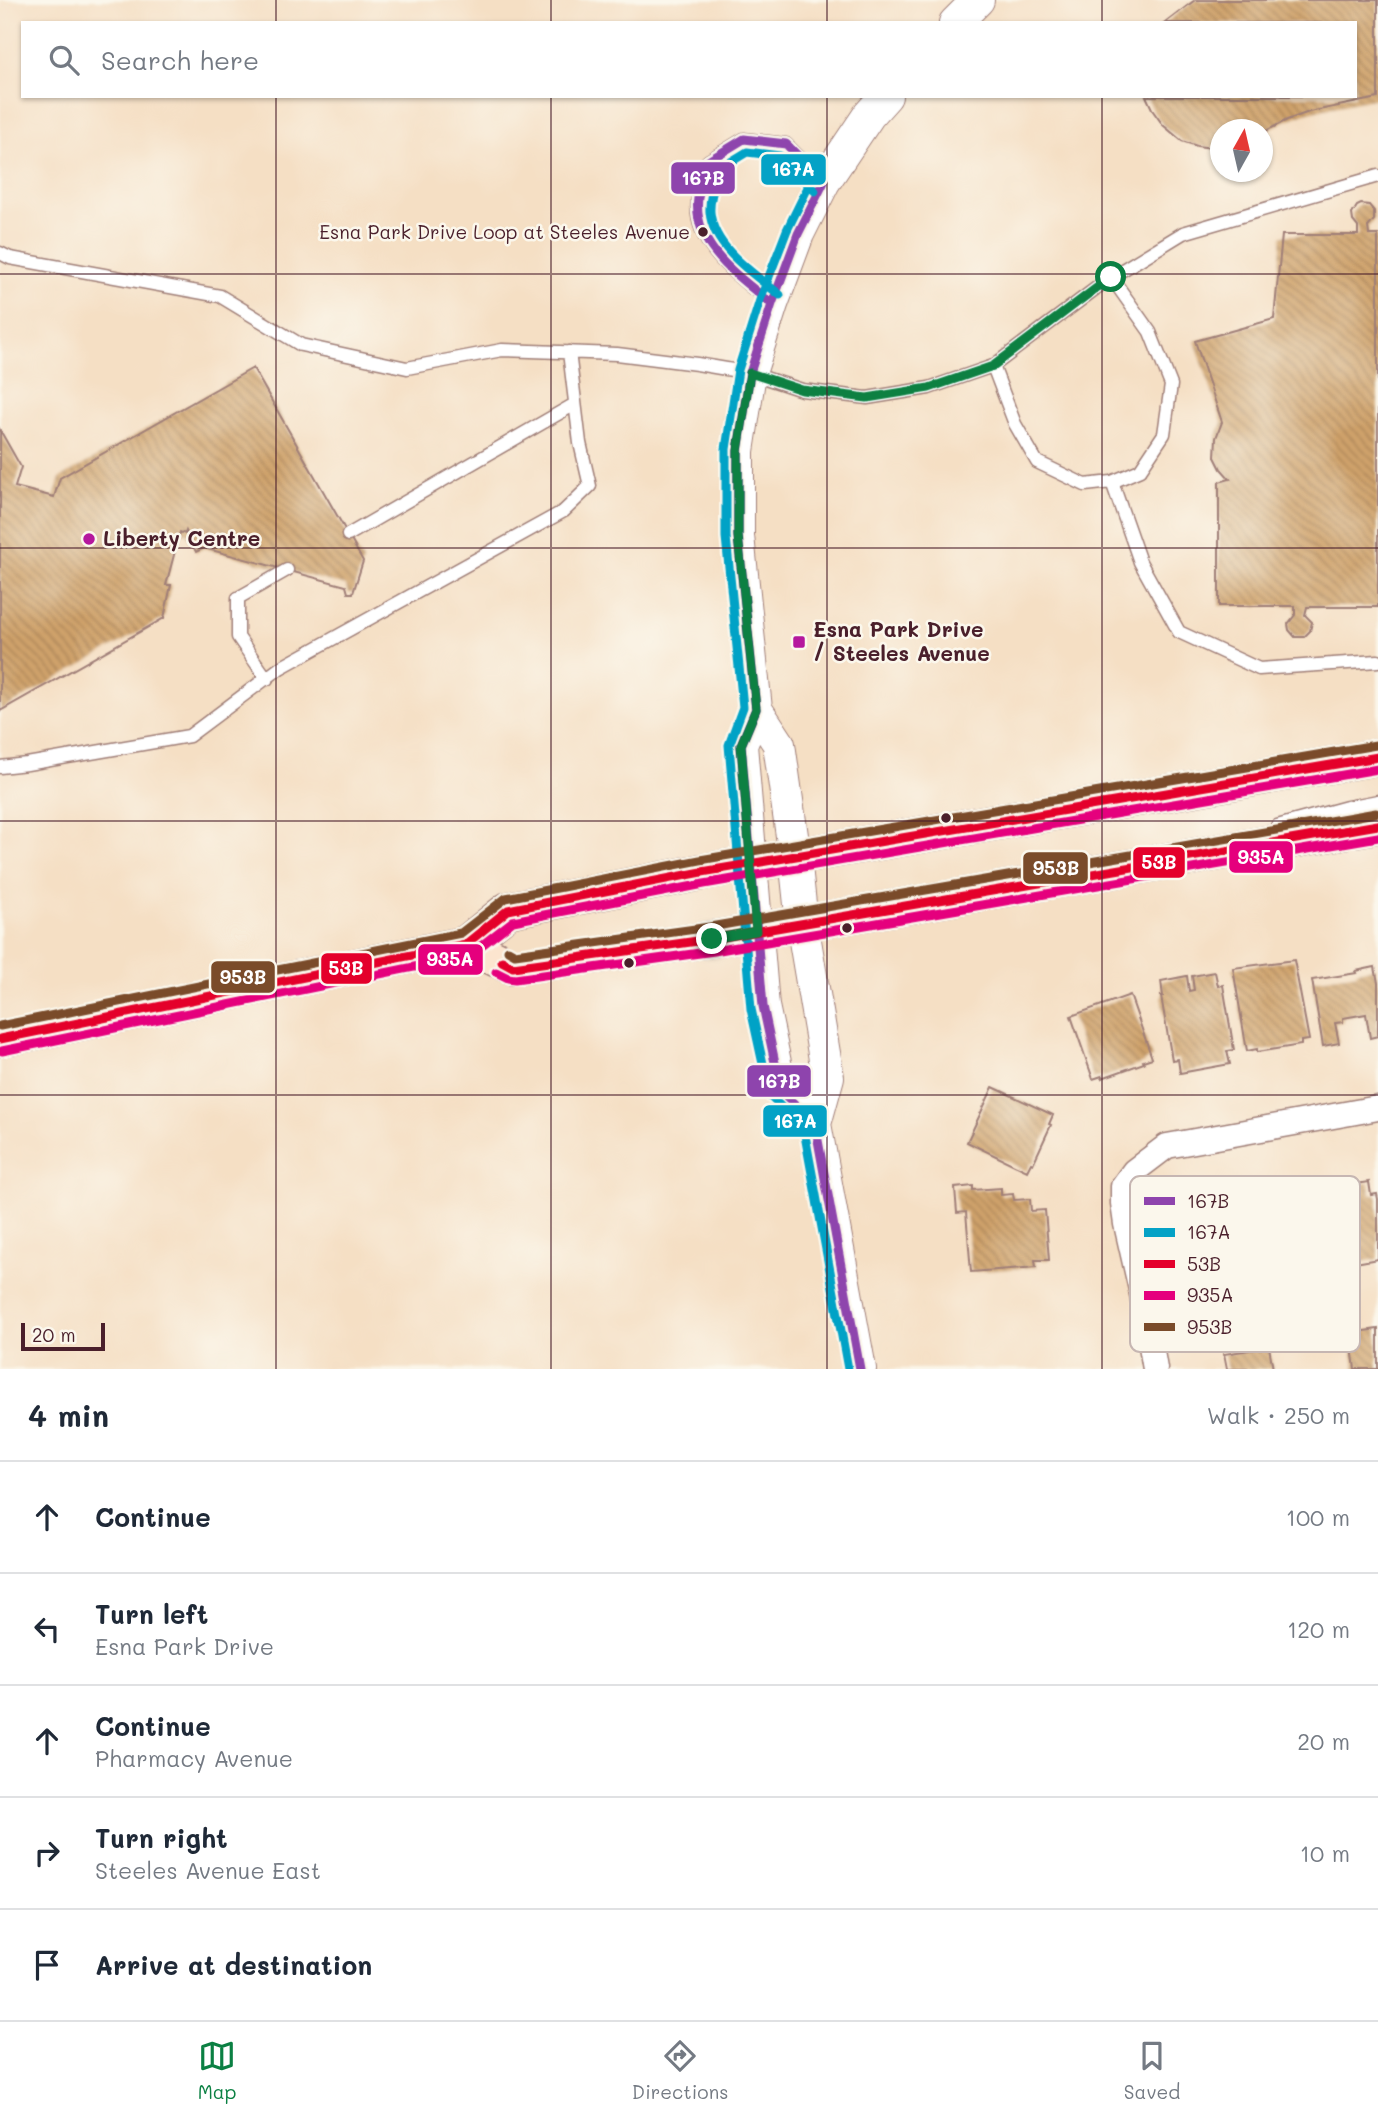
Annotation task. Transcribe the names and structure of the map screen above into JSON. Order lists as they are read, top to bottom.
{
  "places": {
    "other": ["Esna Park Drive Loop at Steeles Avenue", "Liberty Centre"],
    "transit": ["Esna Park Drive / Steeles Avenue"]
  },
  "lines": [
    "transit line 167B",
    "transit line 167A",
    "transit line 953B",
    "transit line 53B",
    "transit line 935A"
  ],
  "legend": [
    "167B",
    "167A",
    "53B",
    "935A",
    "953B"
  ],
  "scale_bar": "20 m",
  "north": "top",
  "page": {
    "search": "Search here",
    "scale": "20 m",
    "heading": ["4 min", "Walk · 250 m"],
    "list": [
      ["Continue", "100 m"],
      ["Turn left", "Esna Park Drive", "120 m"],
      ["Continue", "Pharmacy Avenue", "20 m"],
      ["Turn right", "Steeles Avenue East", "10 m"],
      "Arrive at destination"
    ],
    "nav": ["Map", "Directions", "Saved"]
  }
}
